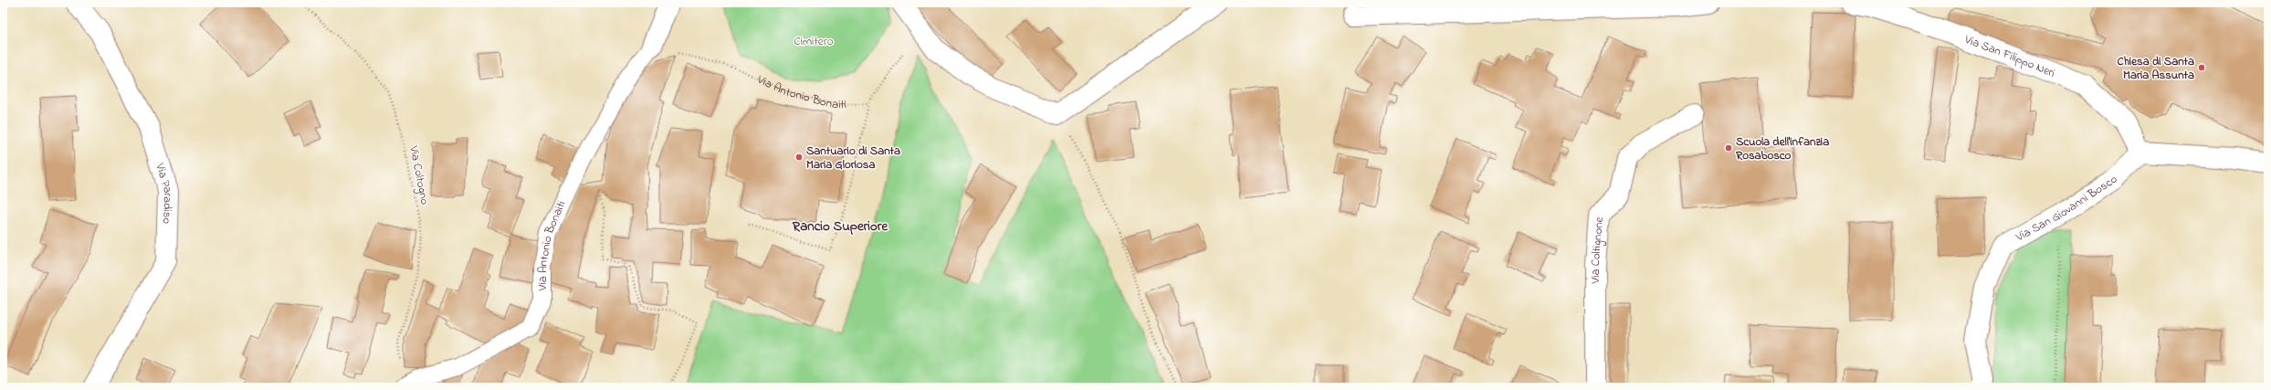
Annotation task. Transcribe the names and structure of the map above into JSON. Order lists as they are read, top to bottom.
{
  "streets": {
    "street": [
      "Via San Filippo Neri",
      "Via Antonio Bonaiti",
      "Via Paradiso",
      "Via San Giovanni Bosco",
      "Via Coltignone"
    ],
    "path": ["Via Coltogno"]
  },
  "crossings": [
    ["Via San Filippo Neri", "Via San Giovanni Bosco"],
    ["Via Antonio Bonaiti", "Via Coltogno"]
  ],
  "districts": ["Rancio Superiore"],
  "parks": ["Cimitero"],
  "places": ["Chiesa di Santa Maria Assunta", "Scuola dell'infanzia Rosabosco", "Santuario di Santa Maria Gloriosa"]
}
